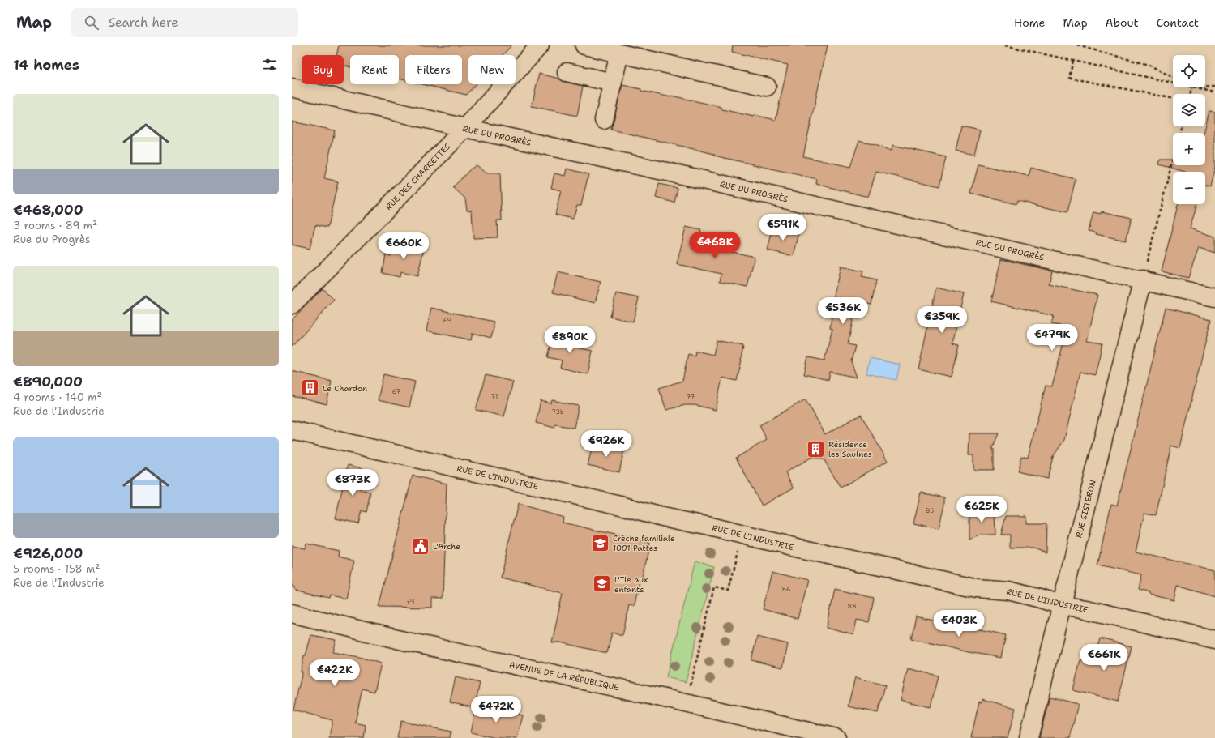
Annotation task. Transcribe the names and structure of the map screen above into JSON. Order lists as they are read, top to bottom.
{
  "streets": {
    "street": [
      "RUE DU PROGRÈS",
      "RUE DES CHARRETTES",
      "RUE DE L'INDUSTRIE",
      "RUE SISTERON",
      "AVENUE DE LA RÉPUBLIQUE"
    ]
  },
  "crossings": [
    ["RUE DU PROGRÈS", "RUE DES CHARRETTES"],
    ["RUE DU PROGRÈS", "RUE SISTERON"],
    ["RUE DE L'INDUSTRIE", "RUE SISTERON"]
  ],
  "places": {
    "building": ["Le Chardon", "Résidence les Saulnes"],
    "school or university": ["Crèche familiale 1001 Pattes", "L'Ile aux enfants"],
    "public building": ["L'Arche"]
  },
  "house_numbers": [
    "69",
    "67",
    "71",
    "77",
    "73b",
    "85",
    "86",
    "79",
    "88"
  ],
  "page": {
    "header": "Map",
    "search": "Search here",
    "nav": [
      "Home",
      "Map",
      "About",
      "Contact"
    ],
    "heading": "14 homes",
    "map_buttons": ["+", "−"],
    "chip": [
      "Buy",
      "Rent",
      "Filters",
      "New"
    ],
    "list": [
      {
        "name": "€468,000",
        "note": "3 rooms · 89 m² · Rue du Progrès"
      },
      {
        "name": "€890,000",
        "note": "4 rooms · 140 m² · Rue de l'Industrie"
      },
      {
        "name": "€926,000",
        "note": "5 rooms · 158 m² · Rue de l'Industrie"
      }
    ],
    "price": [
      "€591K",
      "€468K",
      "€660K",
      "€536K",
      "€359K",
      "€479K",
      "€890K",
      "€926K",
      "€873K",
      "€625K",
      "€403K",
      "€661K",
      "€422K",
      "€472K"
    ]
  }
}
